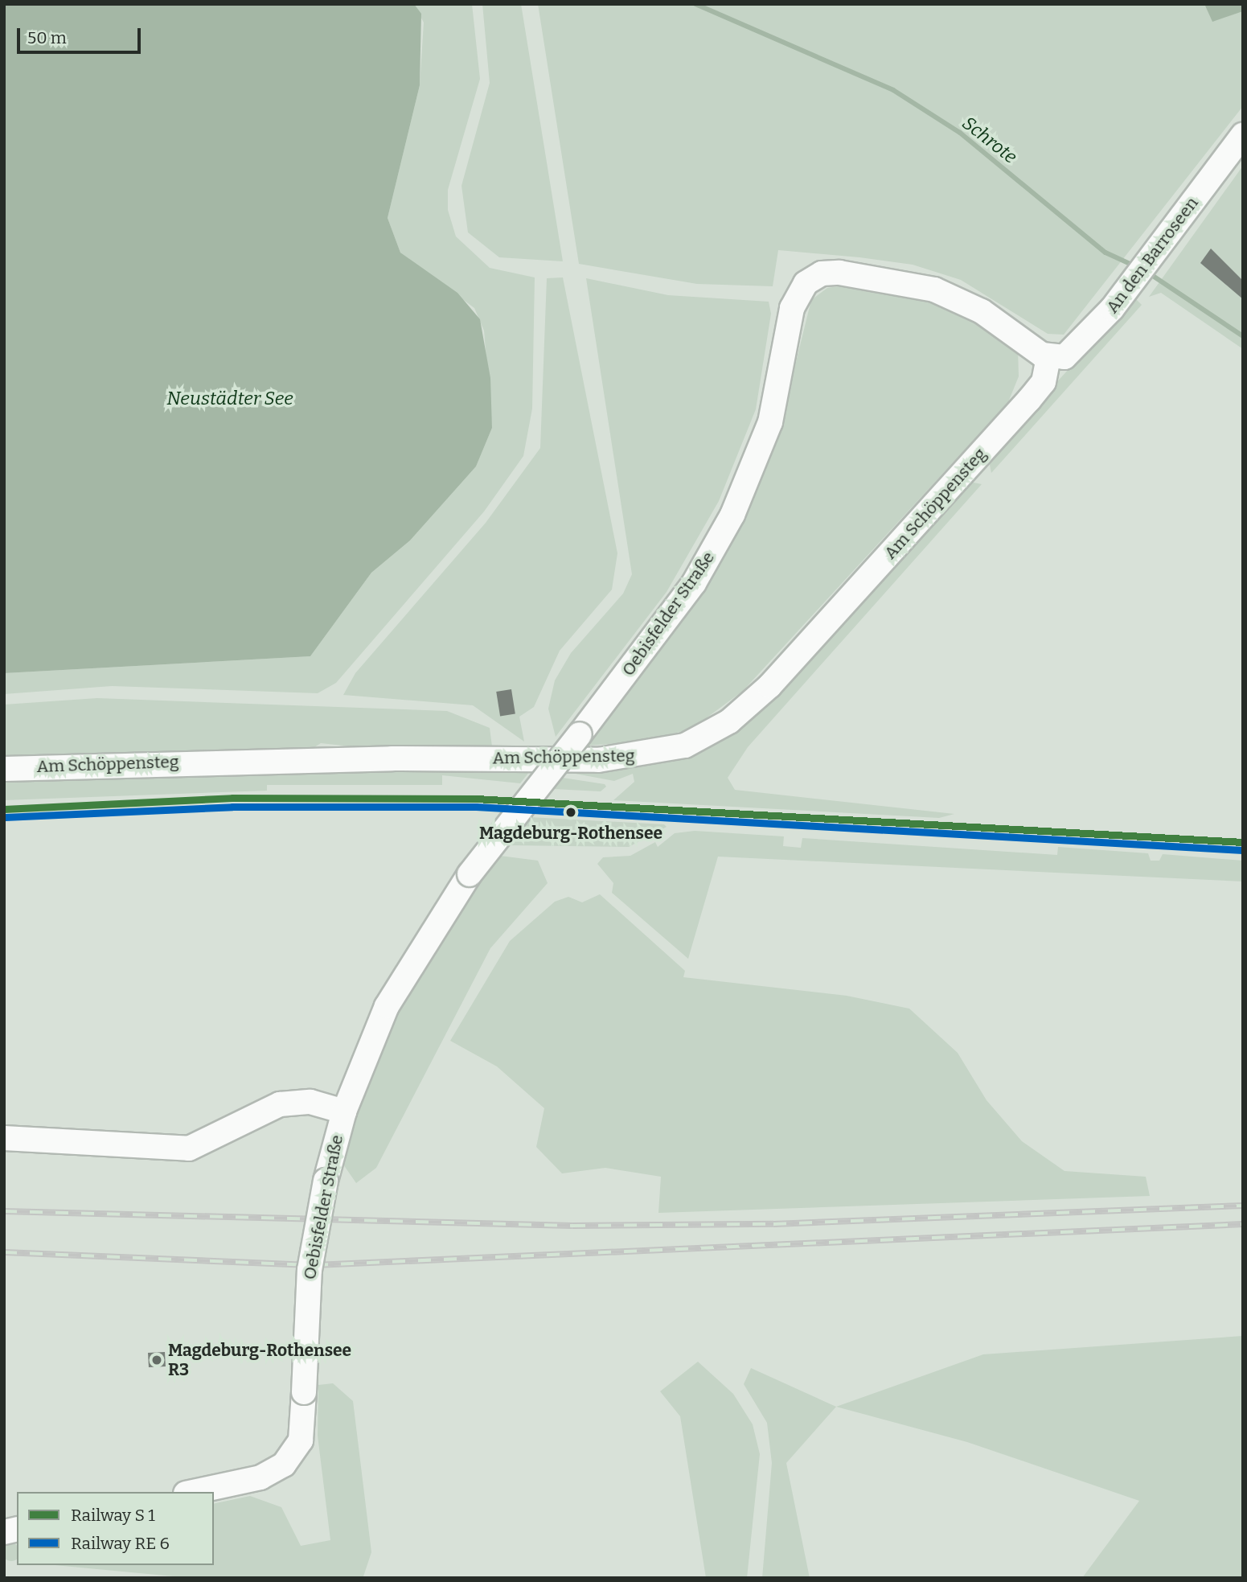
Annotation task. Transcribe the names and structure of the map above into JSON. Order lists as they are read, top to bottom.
{
  "streets": {
    "street": ["An den Barroseen", "Am Schöppensteg", "Oebisfelder Straße"]
  },
  "crossings": [
    ["An den Barroseen", "Am Schöppensteg"],
    ["An den Barroseen", "Oebisfelder Straße"],
    ["Am Schöppensteg", "Oebisfelder Straße"]
  ],
  "water": ["Schrote", "Neustädter See"],
  "places": ["Magdeburg-Rothensee", "Magdeburg-Rothensee R3"],
  "legend": ["Railway S 1", "Railway RE 6"],
  "scale_bar": "50 m"
}
